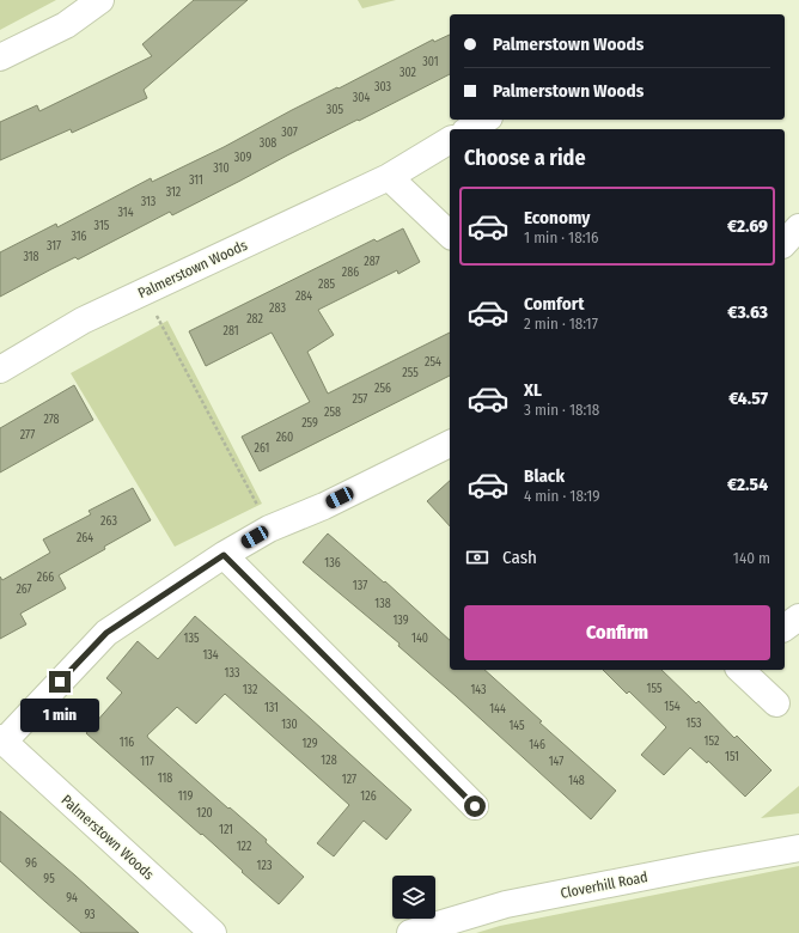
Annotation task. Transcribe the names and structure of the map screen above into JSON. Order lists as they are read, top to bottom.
{
  "streets": {
    "street": ["Palmerstown Woods", "Cloverhill Road"]
  },
  "house_numbers": [
    "301",
    "302",
    "303",
    "304",
    "305",
    "307",
    "308",
    "309",
    "310",
    "311",
    "312",
    "313",
    "314",
    "315",
    "316",
    "317",
    "318",
    "287",
    "286",
    "285",
    "284",
    "283",
    "282",
    "281",
    "254",
    "255",
    "256",
    "257",
    "258",
    "278",
    "259",
    "277",
    "260",
    "261",
    "263",
    "264",
    "136",
    "266",
    "137",
    "267",
    "138",
    "139",
    "135",
    "140",
    "134",
    "133",
    "155",
    "132",
    "143",
    "154",
    "131",
    "144",
    "153",
    "130",
    "145",
    "152",
    "116",
    "129",
    "146",
    "151",
    "128",
    "117",
    "147",
    "118",
    "127",
    "148",
    "119",
    "126",
    "120",
    "121",
    "122",
    "96",
    "123",
    "95",
    "94",
    "93"
  ],
  "page": {
    "banner": ["Palmerstown Woods", "Palmerstown Woods"],
    "heading": "Choose a ride",
    "list": [
      {
        "name": "Economy",
        "note": "1 min · 18:16",
        "value": "€2.69"
      },
      {
        "name": "Comfort",
        "note": "2 min · 18:17",
        "value": "€3.63"
      },
      {
        "name": "XL",
        "note": "3 min · 18:18",
        "value": "€4.57"
      },
      {
        "name": "Black",
        "note": "4 min · 18:19",
        "value": "€2.54"
      }
    ],
    "pay": ["Cash", "140 m"],
    "buttons": "Confirm",
    "bubble": "1 min"
  }
}
